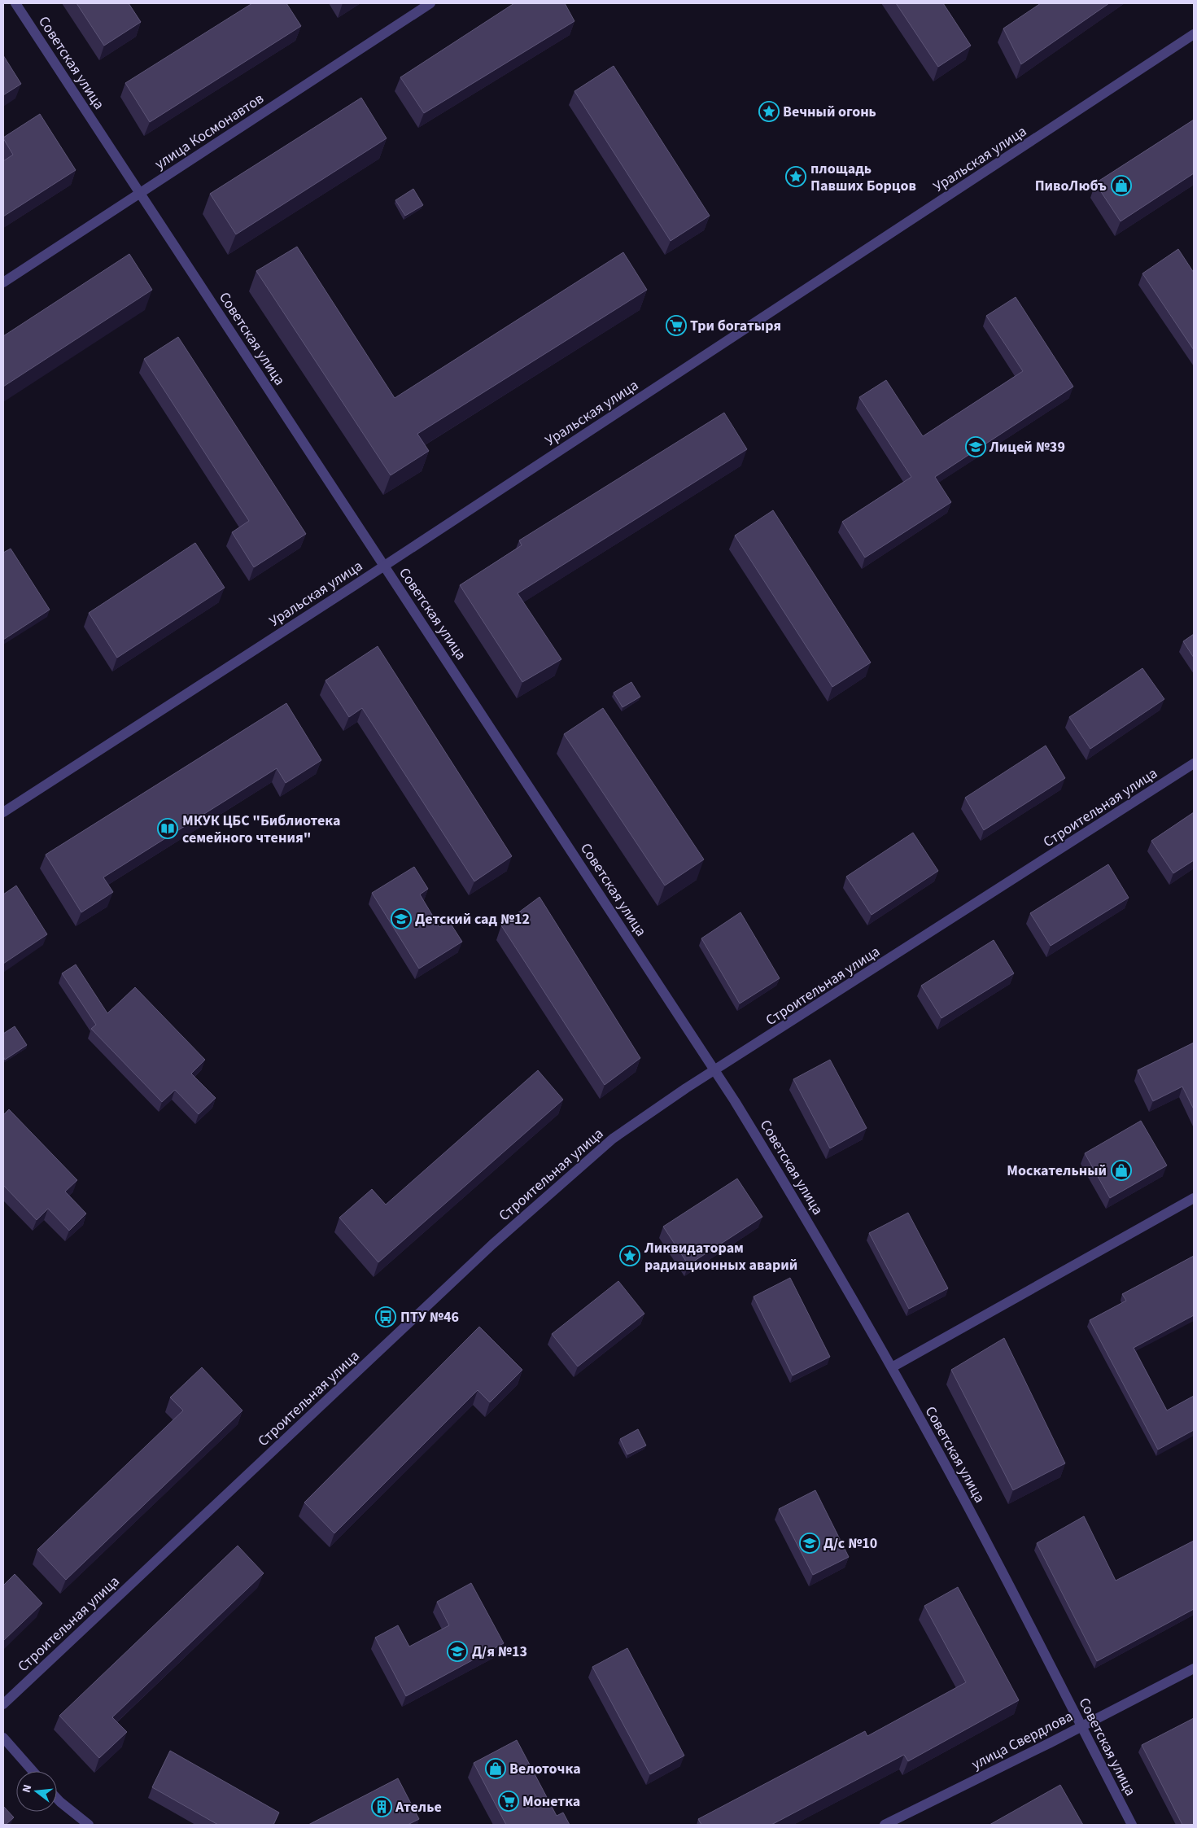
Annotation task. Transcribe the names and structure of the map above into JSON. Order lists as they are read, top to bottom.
{
  "streets": {
    "street": [
      "Советская улица",
      "улица Космонавтов",
      "Уральская улица",
      "Строительная улица",
      "улица Свердлова"
    ]
  },
  "crossings": [
    ["Советская улица", "улица Космонавтов"],
    ["Советская улица", "Уральская улица"],
    ["Советская улица", "Строительная улица"],
    ["Советская улица", "улица Свердлова"]
  ],
  "places": {
    "place": ["Вечный огонь", "площадь Павших Борцов", "Ликвидаторам радиационных аварий"],
    "shop": ["ПивоЛюбъ", "Москательный", "Велоточка"],
    "supermarket": ["Три богатыря", "Монетка"],
    "school or university": [
      "Лицей №39",
      "Детский сад №12",
      "Д/с №10",
      "Д/я №13"
    ],
    "library": ["МКУК ЦБС \"Библиотека семейного чтения\""],
    "bus stop": ["ПТУ №46"],
    "building": ["Ателье"]
  },
  "north": "left"
}
